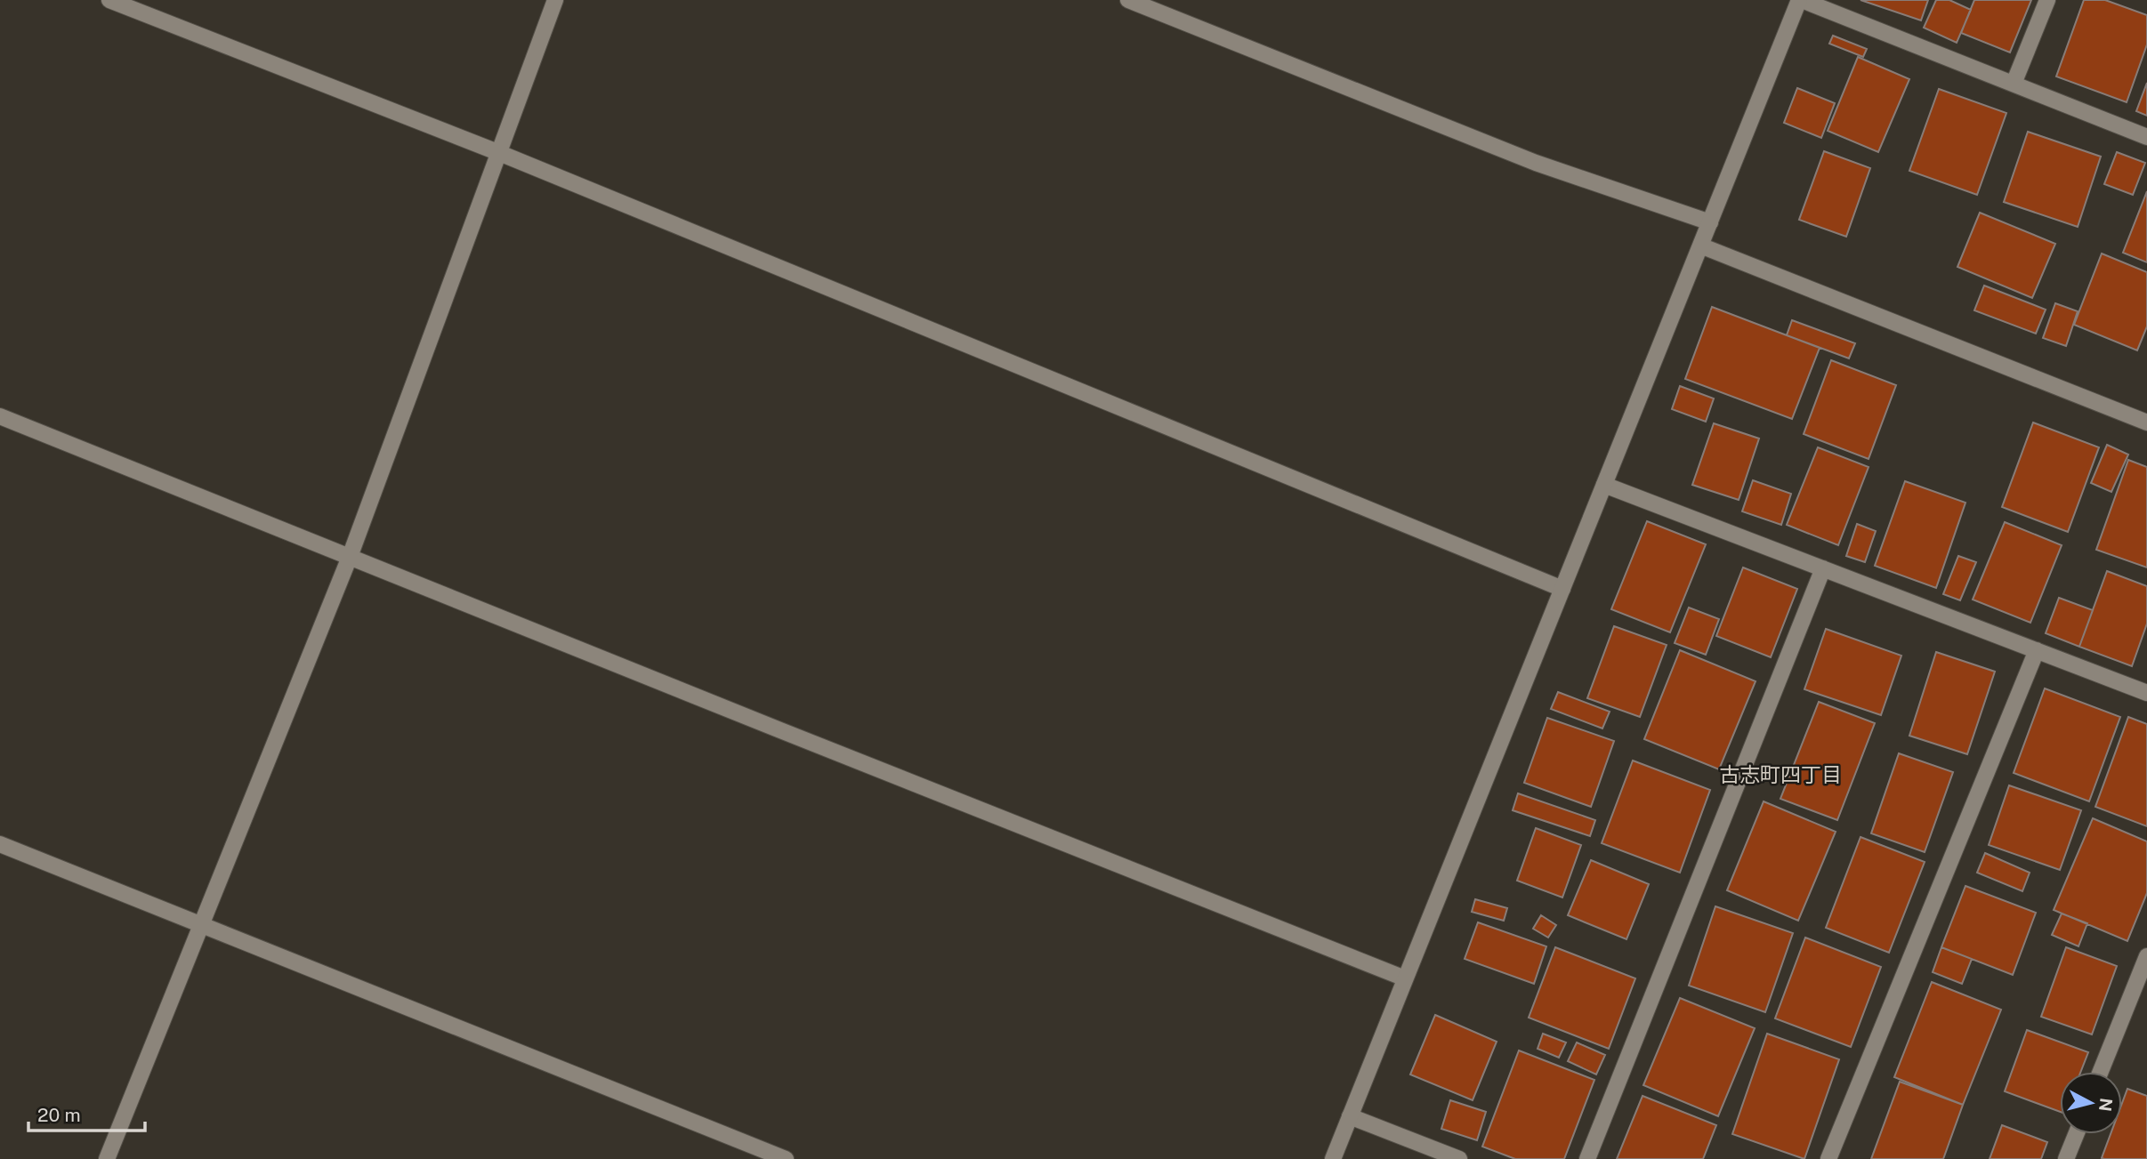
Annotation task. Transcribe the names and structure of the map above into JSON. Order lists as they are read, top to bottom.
{
  "districts": ["古志町四丁目"],
  "scale_bar": "20 m",
  "north": "right"
}
